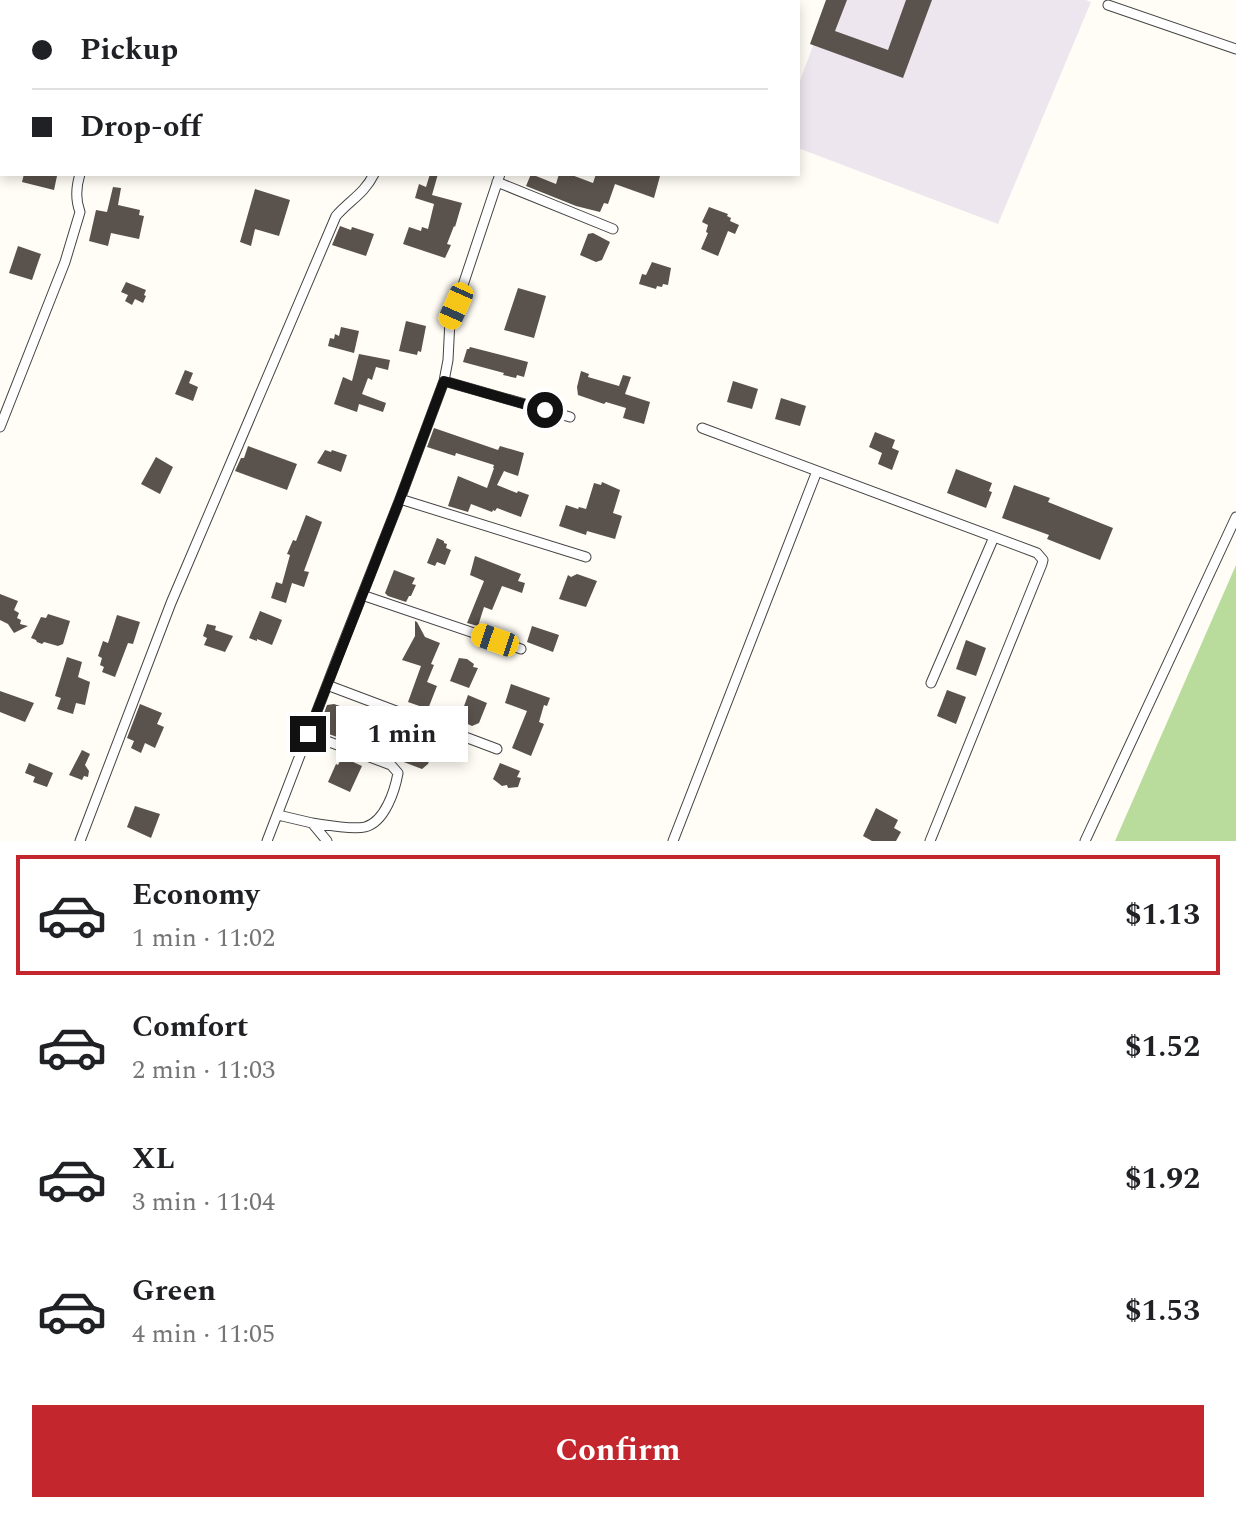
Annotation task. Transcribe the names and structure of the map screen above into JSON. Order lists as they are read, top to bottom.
{
  "page": {
    "banner": ["Pickup", "Drop-off"],
    "bubble": "1 min",
    "list": [
      {
        "name": "Economy",
        "note": "1 min · 11:02",
        "value": "$1.13"
      },
      {
        "name": "Comfort",
        "note": "2 min · 11:03",
        "value": "$1.52"
      },
      {
        "name": "XL",
        "note": "3 min · 11:04",
        "value": "$1.92"
      },
      {
        "name": "Green",
        "note": "4 min · 11:05",
        "value": "$1.53"
      }
    ],
    "buttons": "Confirm"
  }
}
